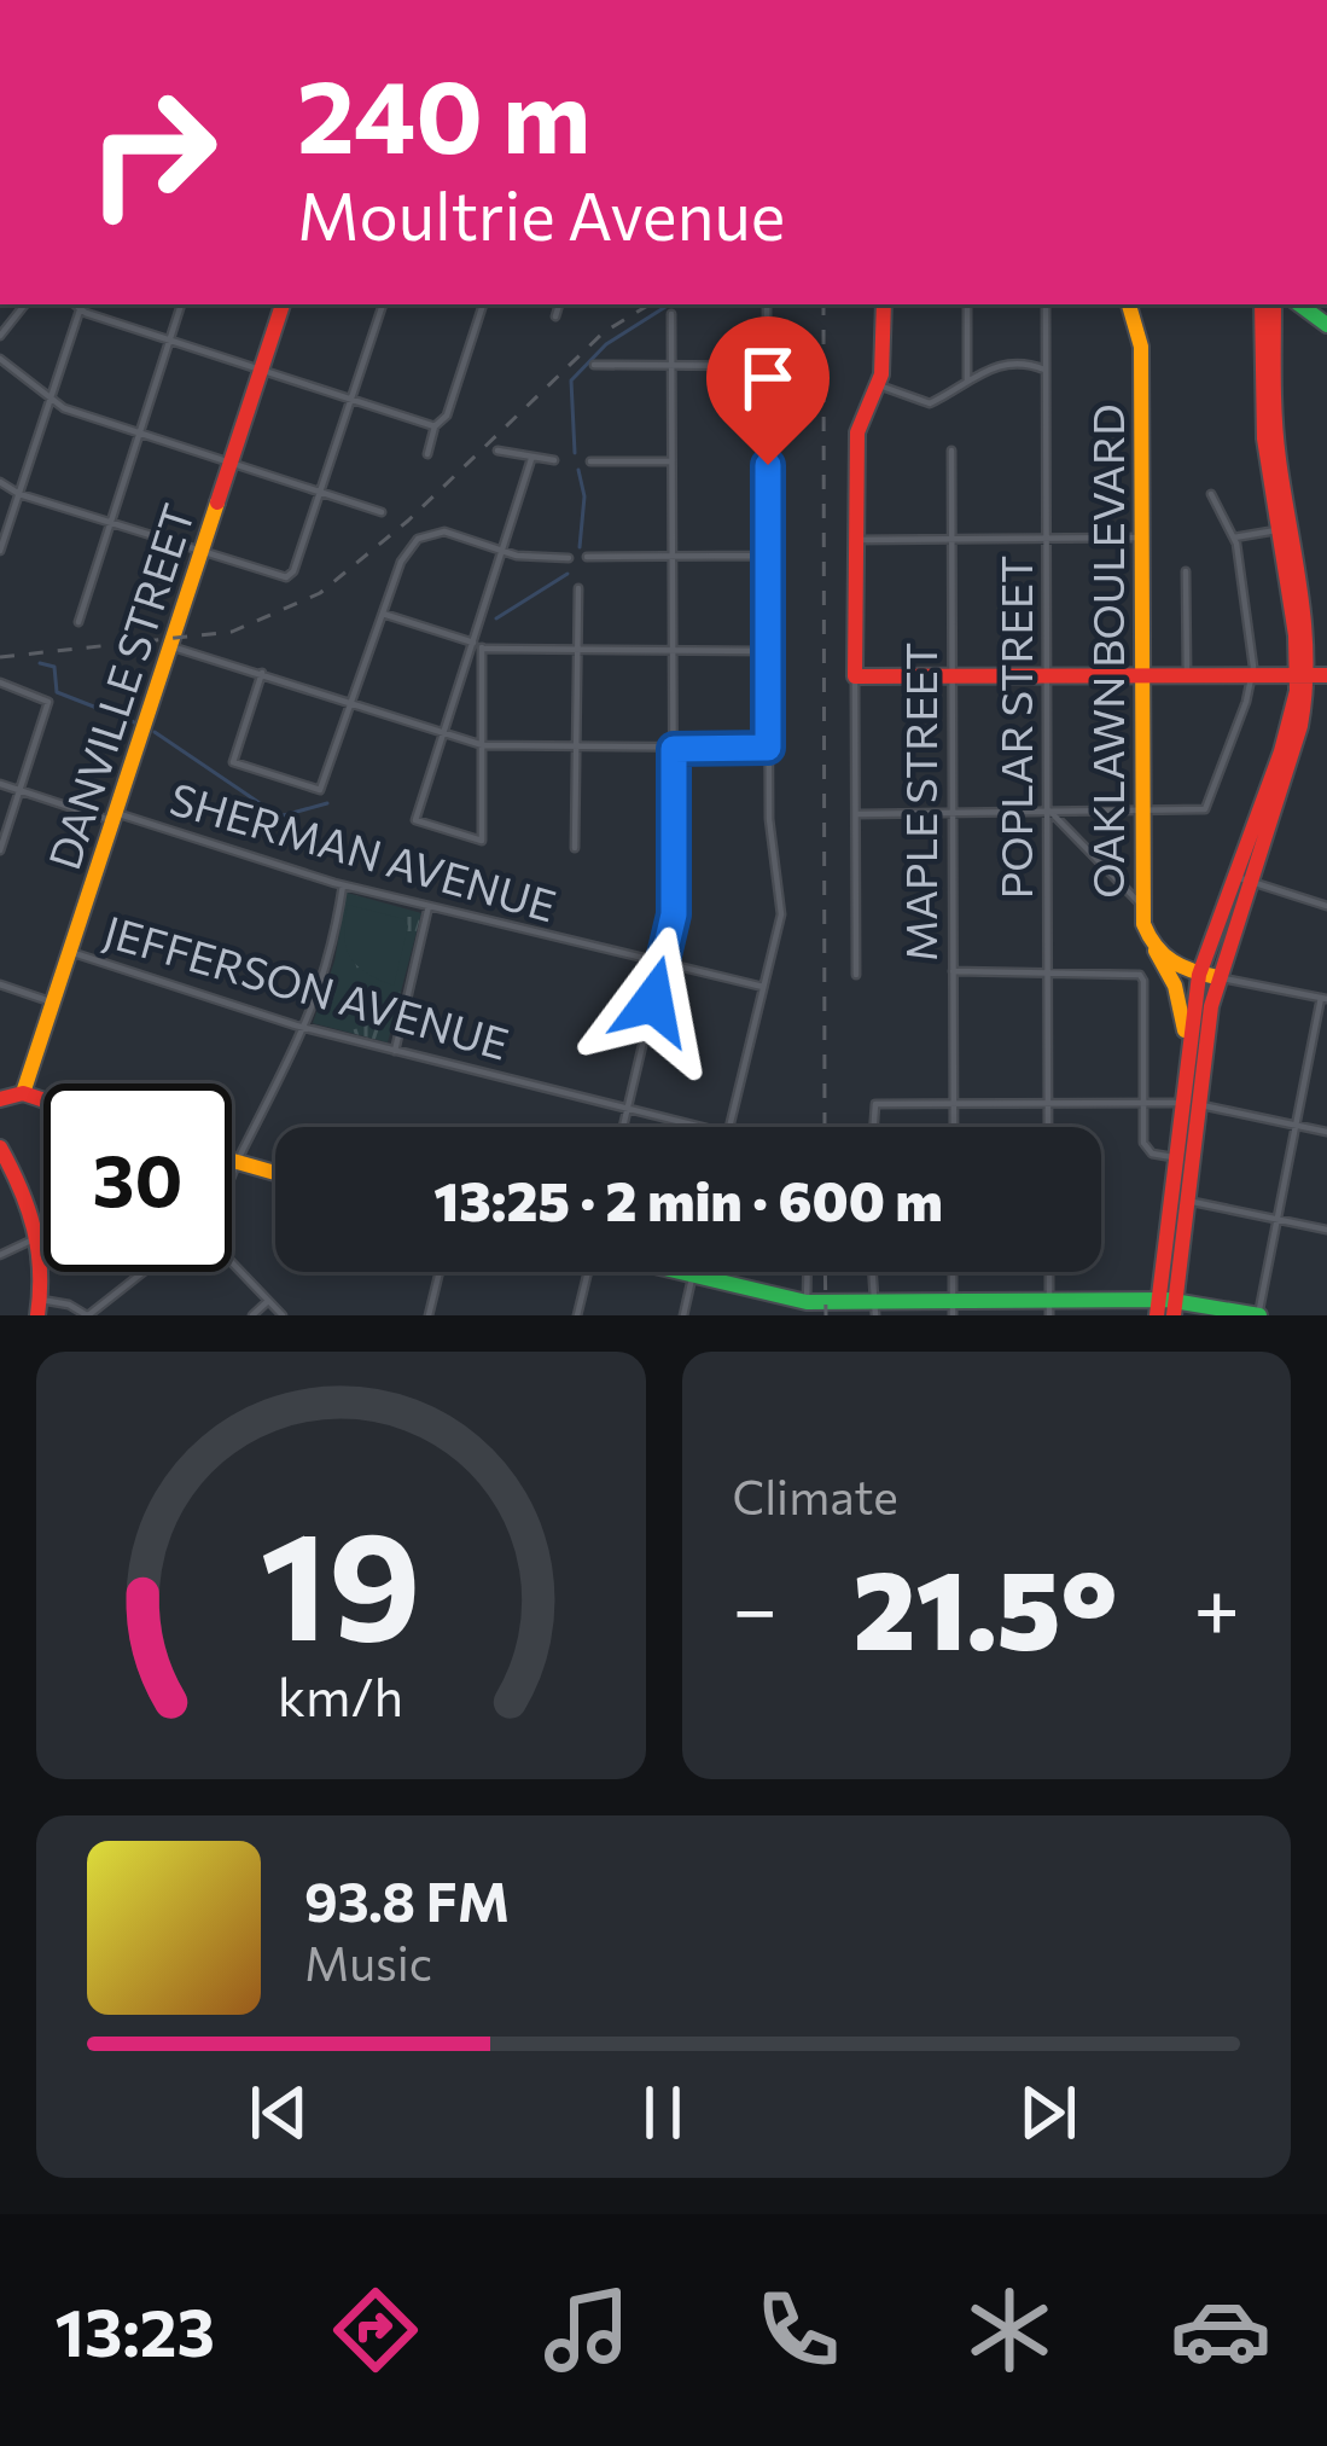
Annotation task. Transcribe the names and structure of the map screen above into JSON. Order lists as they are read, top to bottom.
{
  "streets": {
    "main road": ["OAKLAWN BOULEVARD", "DANVILLE STREET"],
    "street": [
      "POPLAR STREET",
      "MAPLE STREET",
      "SHERMAN AVENUE",
      "JEFFERSON AVENUE"
    ]
  },
  "crossings": [
    ["DANVILLE STREET", "SHERMAN AVENUE"],
    ["DANVILLE STREET", "JEFFERSON AVENUE"]
  ],
  "page": {
    "turn": ["240 m", "Moultrie Avenue"],
    "limit": "30",
    "trip": "13:25 · 2 min · 600 m",
    "tile": "Climate",
    "heat": ["−", "21.5°", "+"],
    "song": ["93.8 FM", "Music"],
    "tabs": "13:23",
    "gauge": ["19", "km/h"]
  }
}
